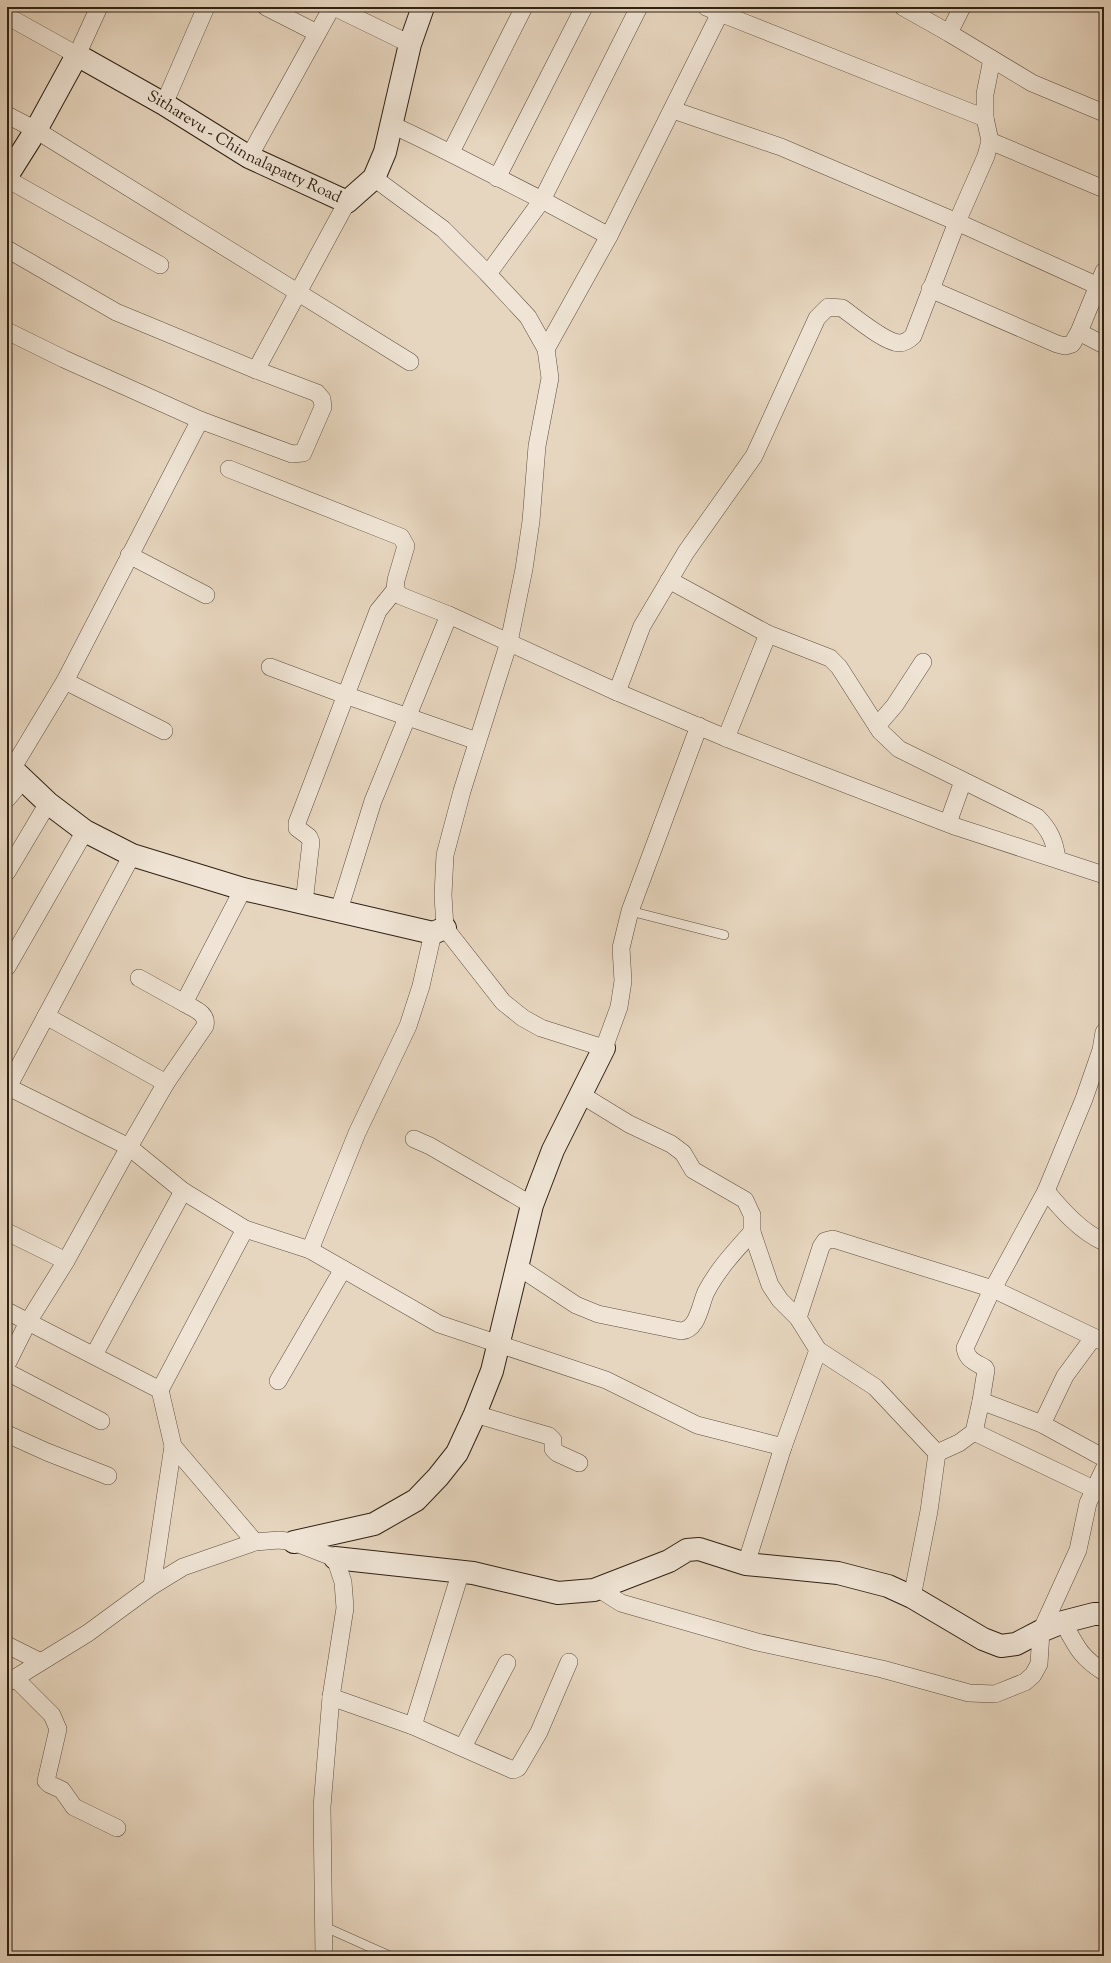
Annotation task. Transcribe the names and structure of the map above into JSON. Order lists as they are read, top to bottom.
{
  "streets": {
    "street": ["Sitharevu - Chinnalapatty Road"]
  }
}
